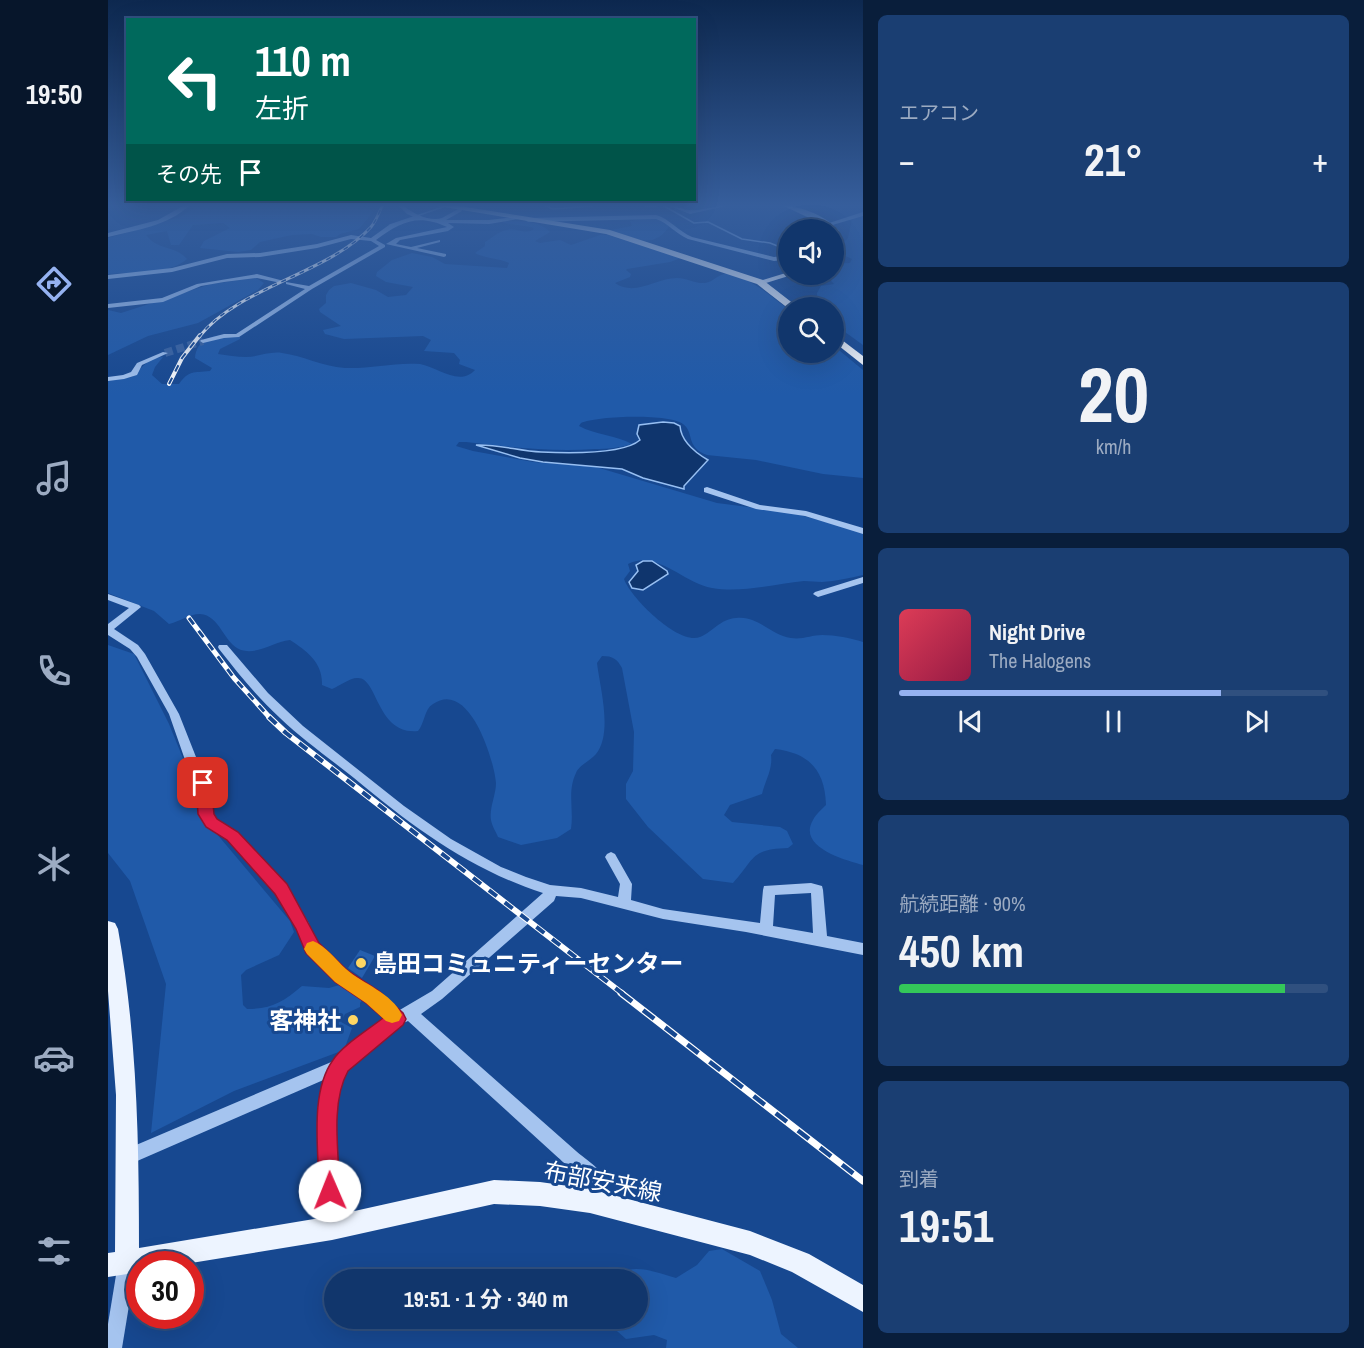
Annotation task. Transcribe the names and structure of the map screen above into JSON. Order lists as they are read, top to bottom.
{
  "streets": {
    "main road": ["布部安来線"]
  },
  "places": ["島田コミュニティーセンター", "客神社"],
  "page": {
    "tabs": "19:50",
    "tile": [
      "エアコン",
      ["20", "km/h"],
      ["航続距離 · 90%", "450 km"],
      ["到着", "19:51"]
    ],
    "turn": ["110 m", "左折"],
    "heat": ["−", "21°", "+"],
    "then": "その先",
    "song": ["Night Drive", "The Halogens"],
    "limit": "30",
    "trip": "19:51 · 1 分 · 340 m"
  }
}
